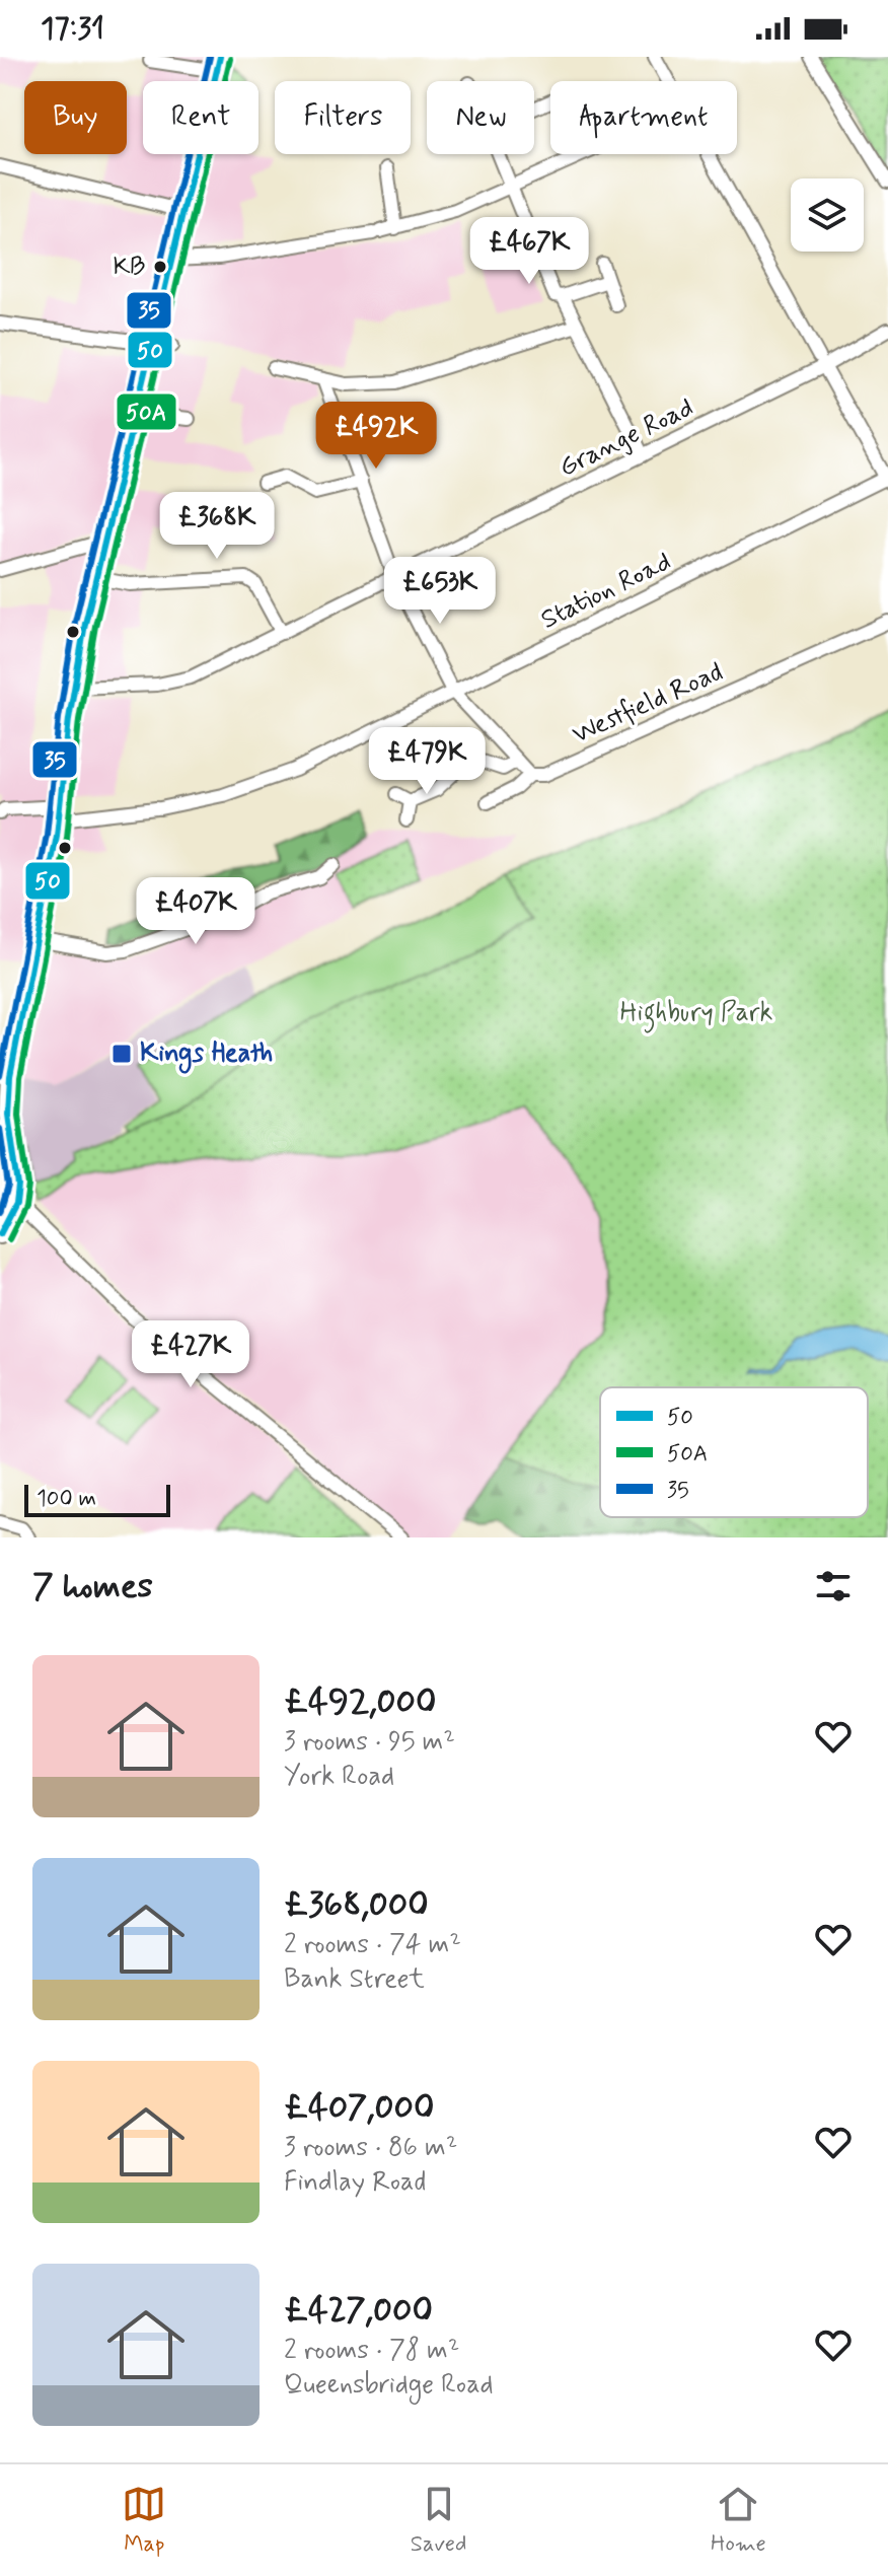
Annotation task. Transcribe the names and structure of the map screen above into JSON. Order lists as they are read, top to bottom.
{
  "streets": {
    "street": ["Grange Road", "Station Road", "Westfield Road"]
  },
  "parks": ["Highbury Park"],
  "places": {
    "other": ["KB"],
    "transit": ["Kings Heath"]
  },
  "lines": ["transit line 50", "transit line 35", "transit line 50A"],
  "legend": ["50", "50A", "35"],
  "scale_bar": "100 m",
  "page": {
    "status": "17:31",
    "chip": [
      "Buy",
      "Rent",
      "Filters",
      "New",
      "Apartment"
    ],
    "price": [
      "£467K",
      "£492K",
      "£368K",
      "£653K",
      "£479K",
      "£407K",
      "£427K"
    ],
    "scale": "100 m",
    "heading": "7 homes",
    "list": [
      {
        "name": "£492,000",
        "note": "3 rooms · 95 m² · York Road"
      },
      {
        "name": "£368,000",
        "note": "2 rooms · 74 m² · Bank Street"
      },
      {
        "name": "£407,000",
        "note": "3 rooms · 86 m² · Findlay Road"
      },
      {
        "name": "£427,000",
        "note": "2 rooms · 78 m² · Queensbridge Road"
      }
    ],
    "tabs": ["Map", "Saved", "Home"]
  }
}
